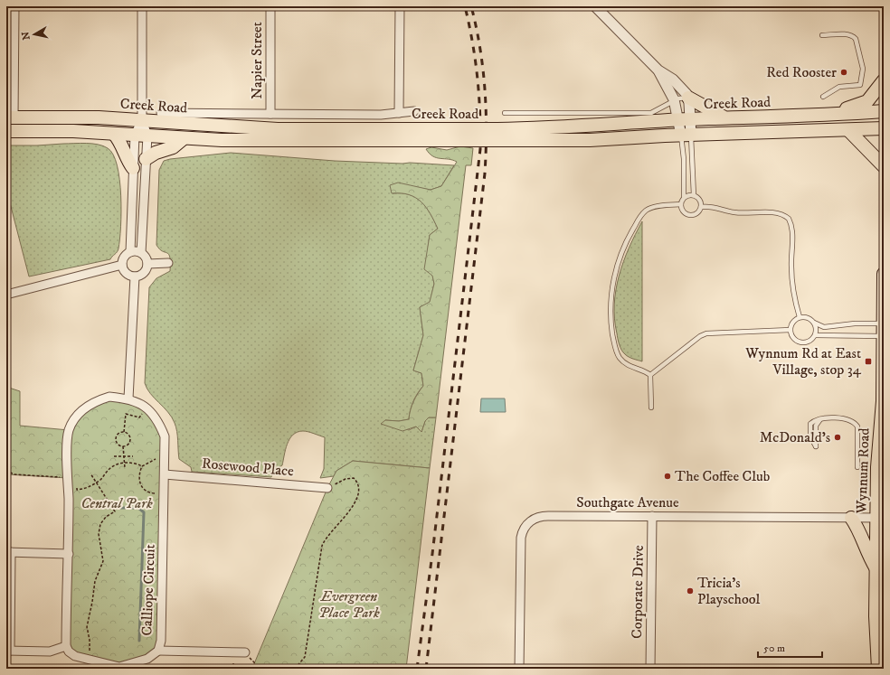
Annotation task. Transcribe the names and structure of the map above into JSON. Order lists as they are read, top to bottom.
{
  "streets": {
    "main road": ["Creek Road", "Wynnum Road"],
    "street": [
      "Napier Street",
      "Rosewood Place",
      "Southgate Avenue",
      "Calliope Circuit",
      "Corporate Drive"
    ]
  },
  "crossings": [
    ["Napier Street", "Creek Road"],
    ["Rosewood Place", "Calliope Circuit"],
    ["Wynnum Road", "Southgate Avenue"],
    ["Southgate Avenue", "Corporate Drive"]
  ],
  "parks": ["Central Park", "Evergreen Place Park"],
  "places": {
    "other": [
      "Red Rooster",
      "McDonald's",
      "The Coffee Club",
      "Tricia's Playschool"
    ],
    "transit": ["Wynnum Rd at East Village, stop 34"]
  },
  "scale_bar": "50 m",
  "north": "left"
}
